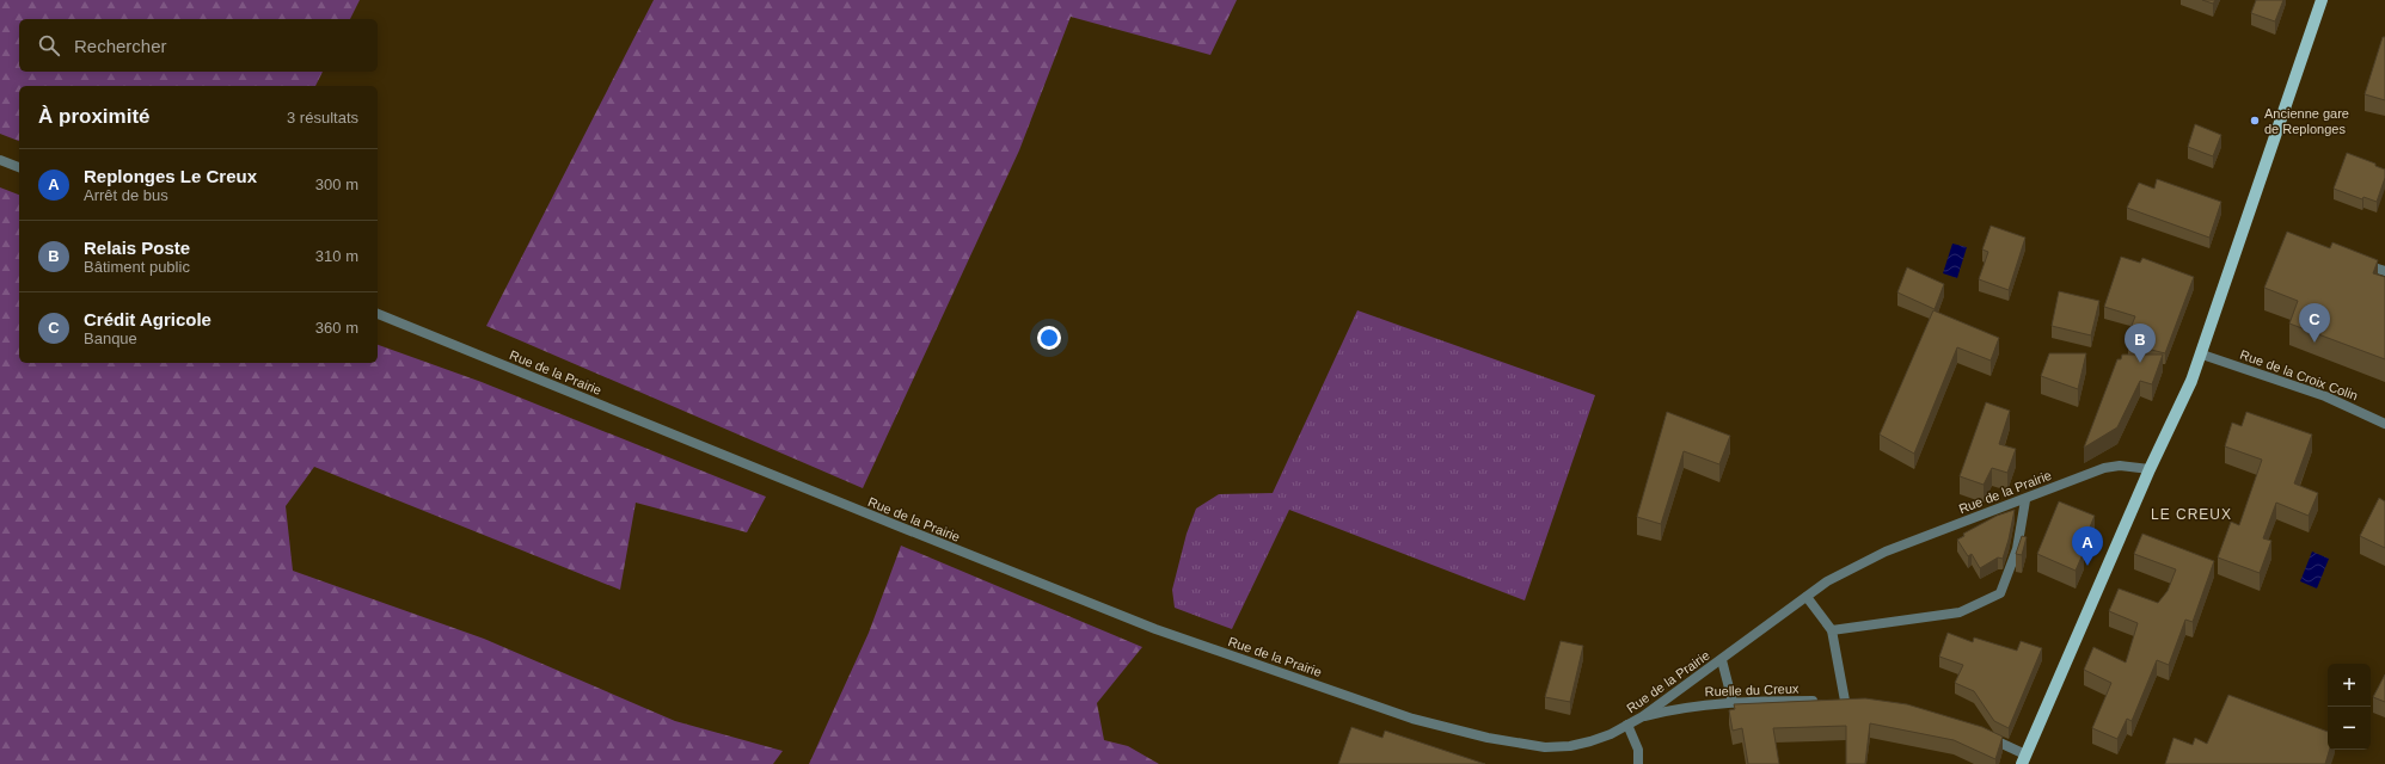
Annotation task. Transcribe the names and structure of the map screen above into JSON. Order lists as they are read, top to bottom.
{
  "streets": {
    "street": ["Rue de la Prairie", "Rue de la Croix Colin", "Ruelle du Creux"]
  },
  "crossings": [
    ["Rue de la Prairie", "Ruelle du Creux"]
  ],
  "districts": ["LE CREUX"],
  "places": ["Ancienne gare de Replonges"],
  "page": {
    "search": "Rechercher",
    "heading": ["À proximité", "3 résultats"],
    "list": [
      {
        "mark": "A",
        "name": "Replonges Le Creux",
        "note": "Arrêt de bus",
        "value": "300 m"
      },
      {
        "mark": "B",
        "name": "Relais Poste",
        "note": "Bâtiment public",
        "value": "310 m"
      },
      {
        "mark": "C",
        "name": "Crédit Agricole",
        "note": "Banque",
        "value": "360 m"
      }
    ],
    "pins": ["C", "B", "A"],
    "map_buttons": ["+", "−"]
  }
}
